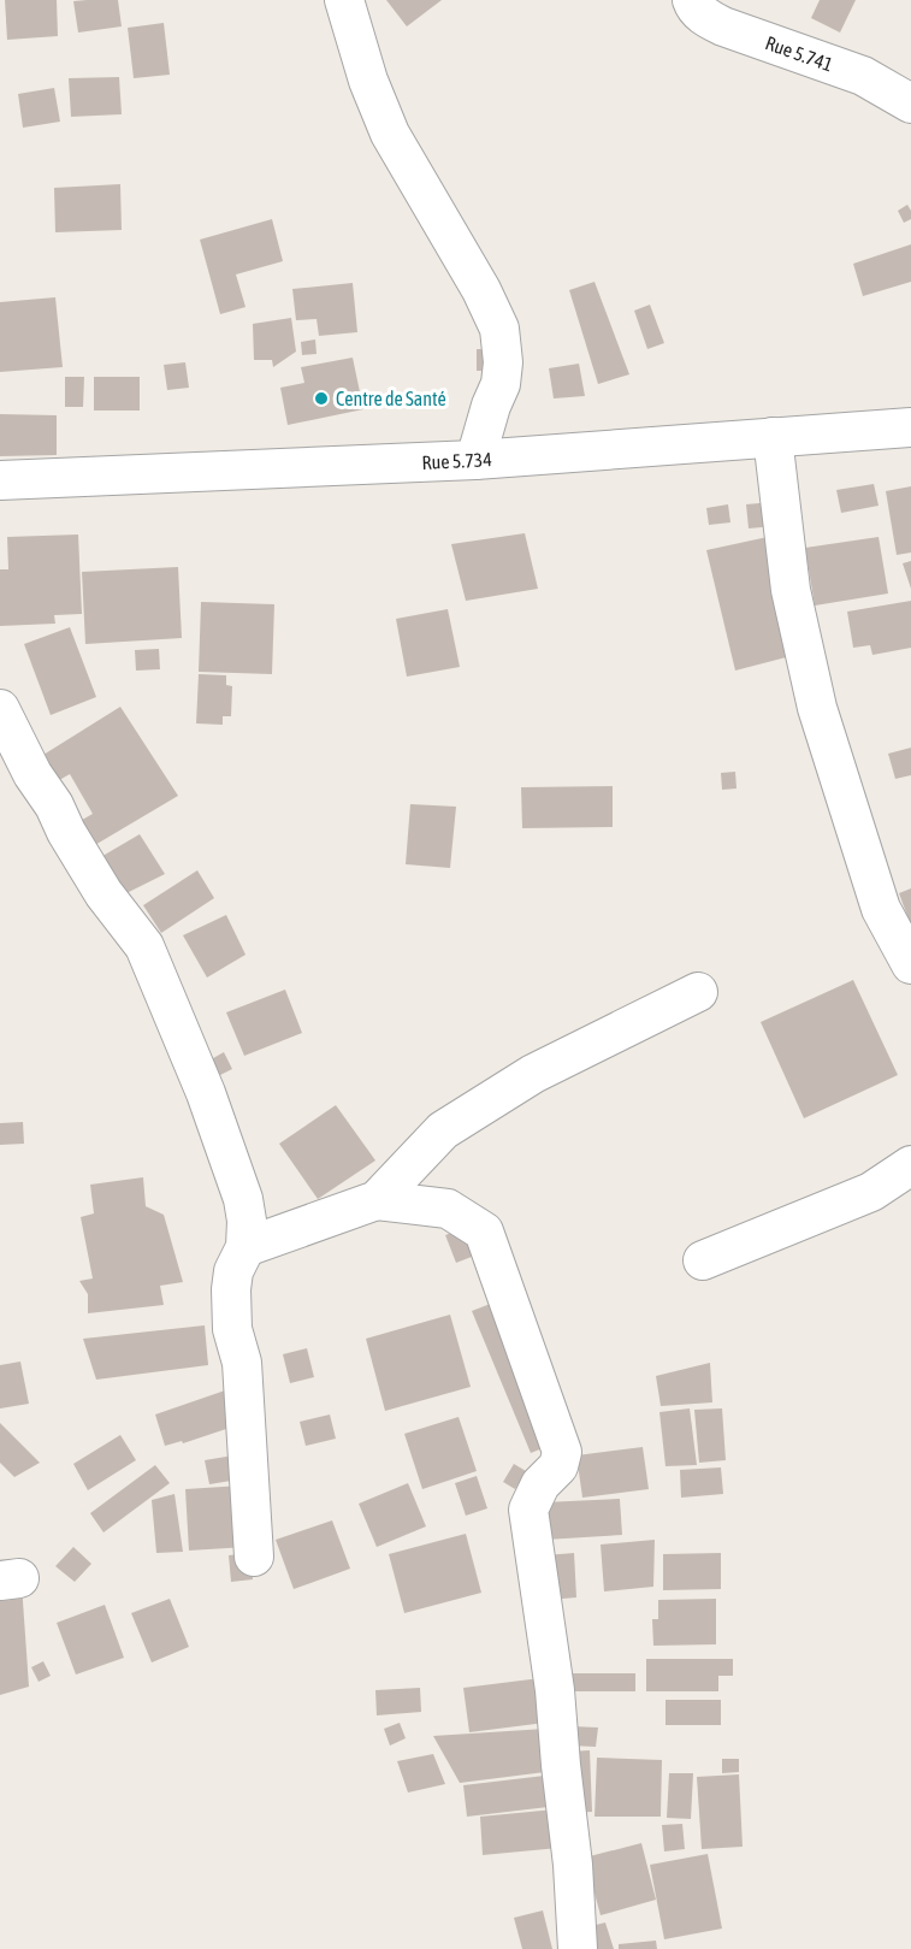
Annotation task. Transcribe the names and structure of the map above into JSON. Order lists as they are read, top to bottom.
{
  "streets": {
    "street": ["Rue 5.741", "Rue 5.734"]
  },
  "places": ["Centre de Santé"]
}
